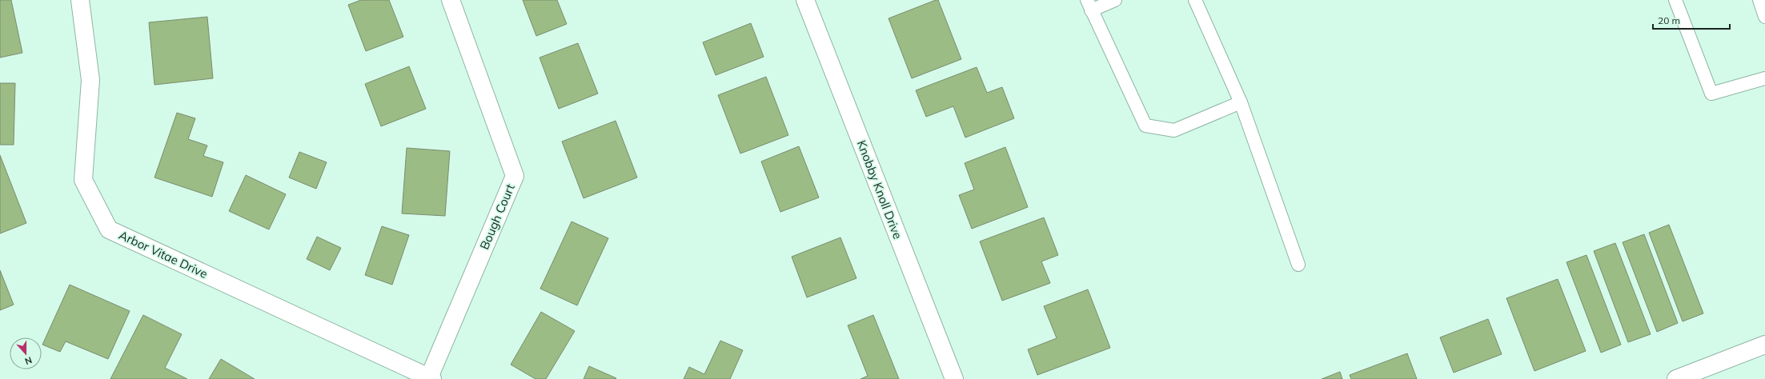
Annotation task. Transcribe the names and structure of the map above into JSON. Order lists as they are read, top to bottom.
{
  "streets": {
    "street": ["Knobby Knoll Drive", "Bough Court", "Arbor Vitae Drive"]
  },
  "crossings": [
    ["Bough Court", "Arbor Vitae Drive"]
  ],
  "scale_bar": "20 m",
  "north": "bottom"
}
